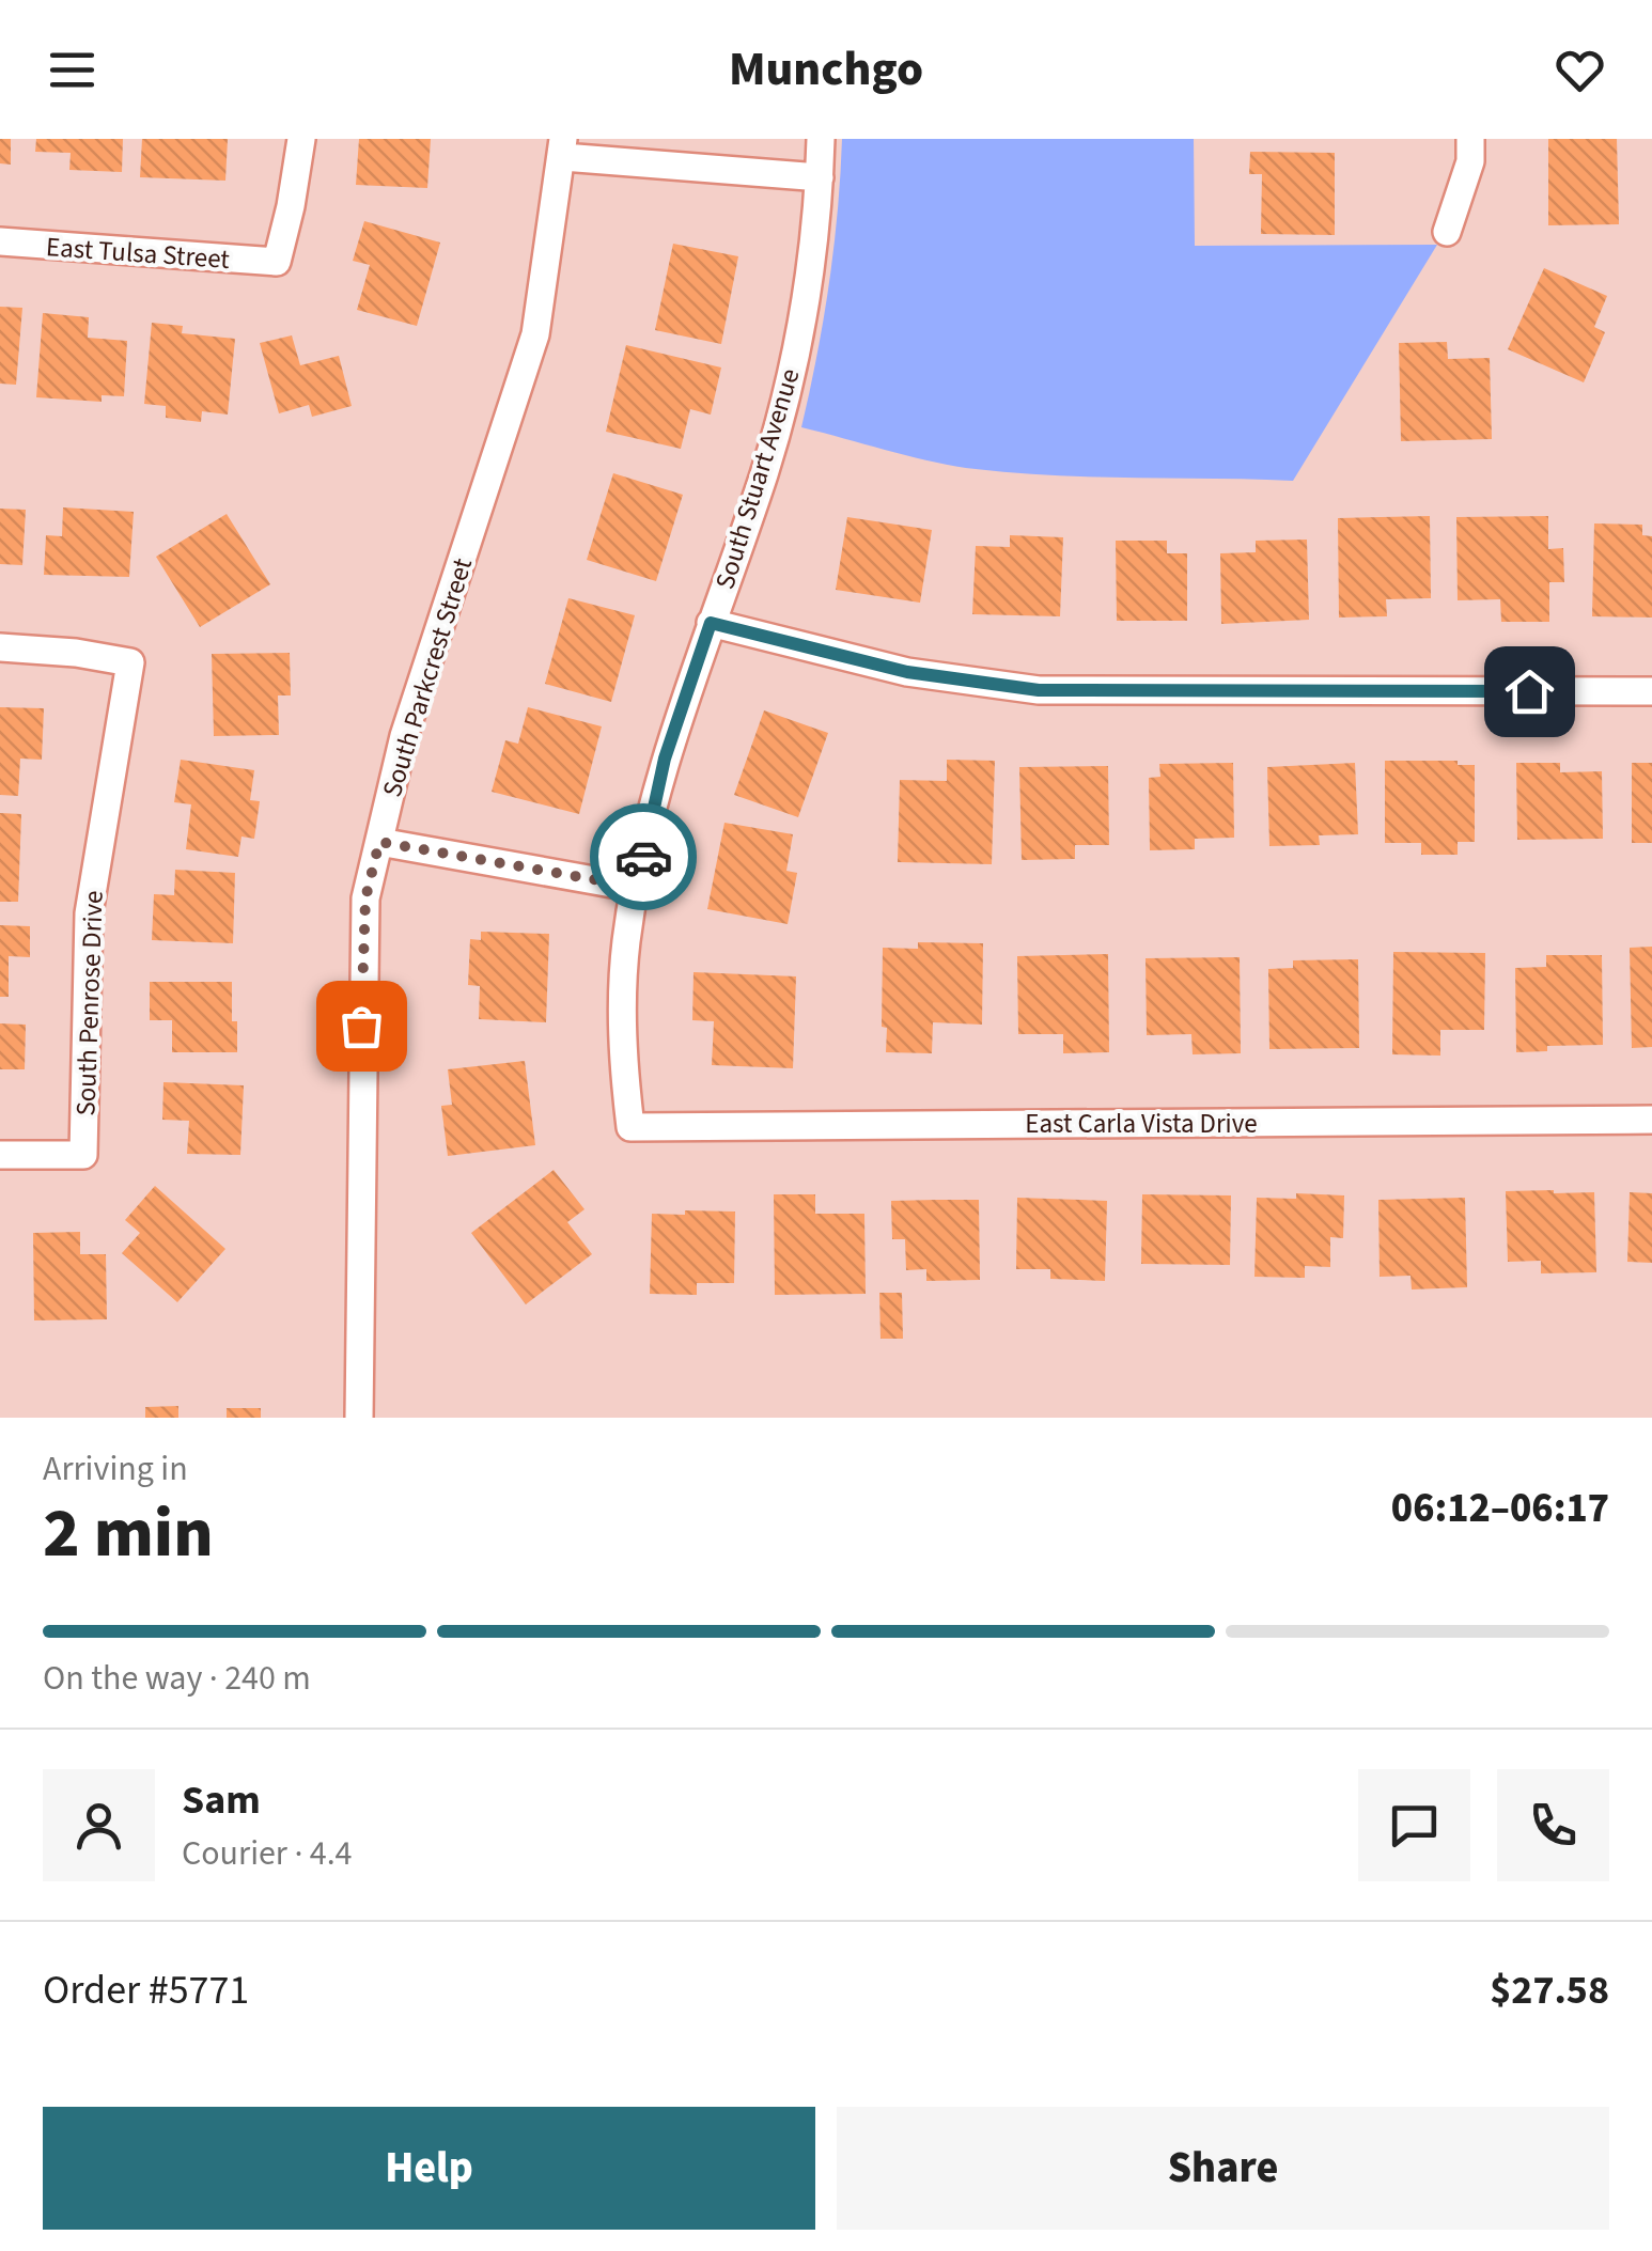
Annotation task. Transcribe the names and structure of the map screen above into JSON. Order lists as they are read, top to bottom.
{
  "streets": {
    "street": [
      "East Tulsa Street",
      "South Stuart Avenue",
      "South Parkcrest Street",
      "South Penrose Drive",
      "East Carla Vista Drive"
    ]
  },
  "crossings": [
    ["South Stuart Avenue", "East Carla Vista Drive"]
  ],
  "page": {
    "header": "Munchgo",
    "heading": ["2 min", "Arriving in", "06:12–06:17"],
    "panel": [
      "Sam",
      "Courier · 4.4",
      "Order #5771",
      "$27.58"
    ],
    "bar": "On the way · 240 m",
    "buttons": ["Help", "Share"]
  }
}
